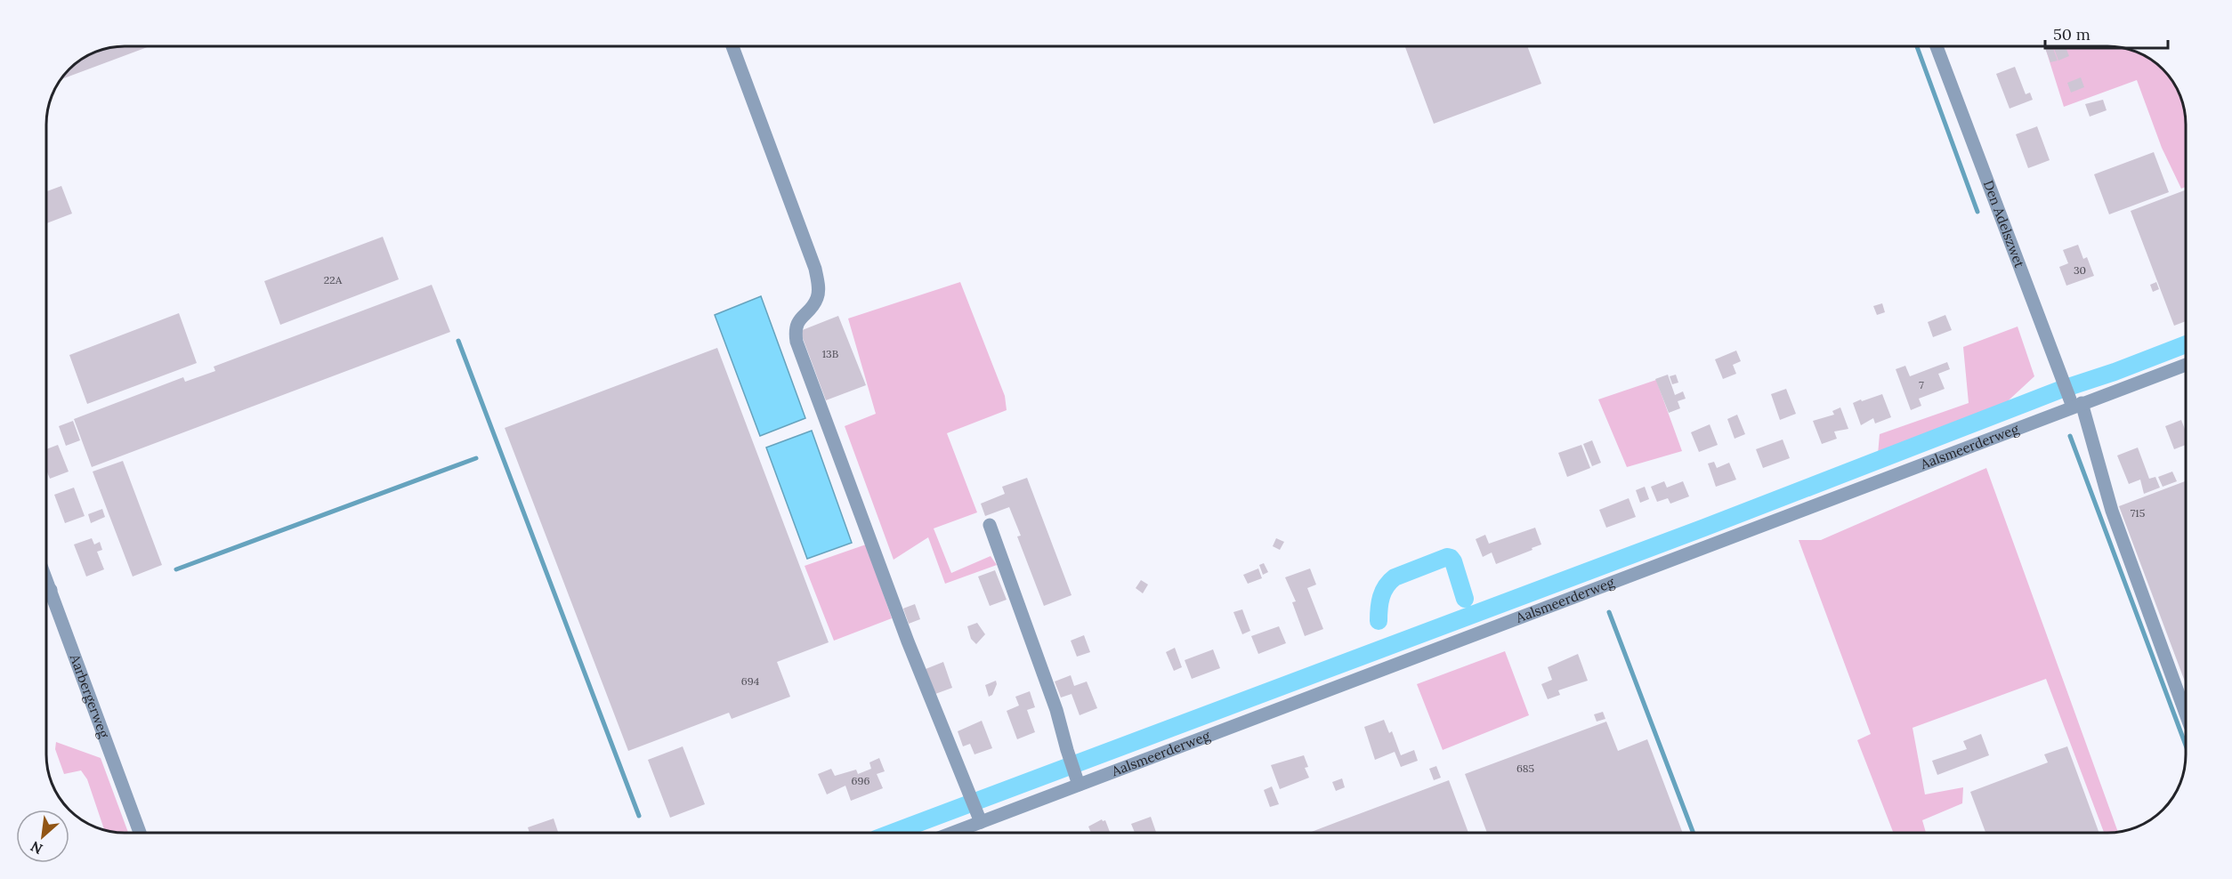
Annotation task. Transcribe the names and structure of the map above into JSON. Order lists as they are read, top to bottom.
{
  "streets": {
    "street": ["Den Adelszwet", "Aalsmeerderweg", "Aarbergerweg"]
  },
  "crossings": [
    ["Den Adelszwet", "Aalsmeerderweg"]
  ],
  "house_numbers": [
    "30",
    "22A",
    "13B",
    "7",
    "715",
    "694",
    "685",
    "696"
  ],
  "scale_bar": "50 m",
  "north": "bottom left"
}
